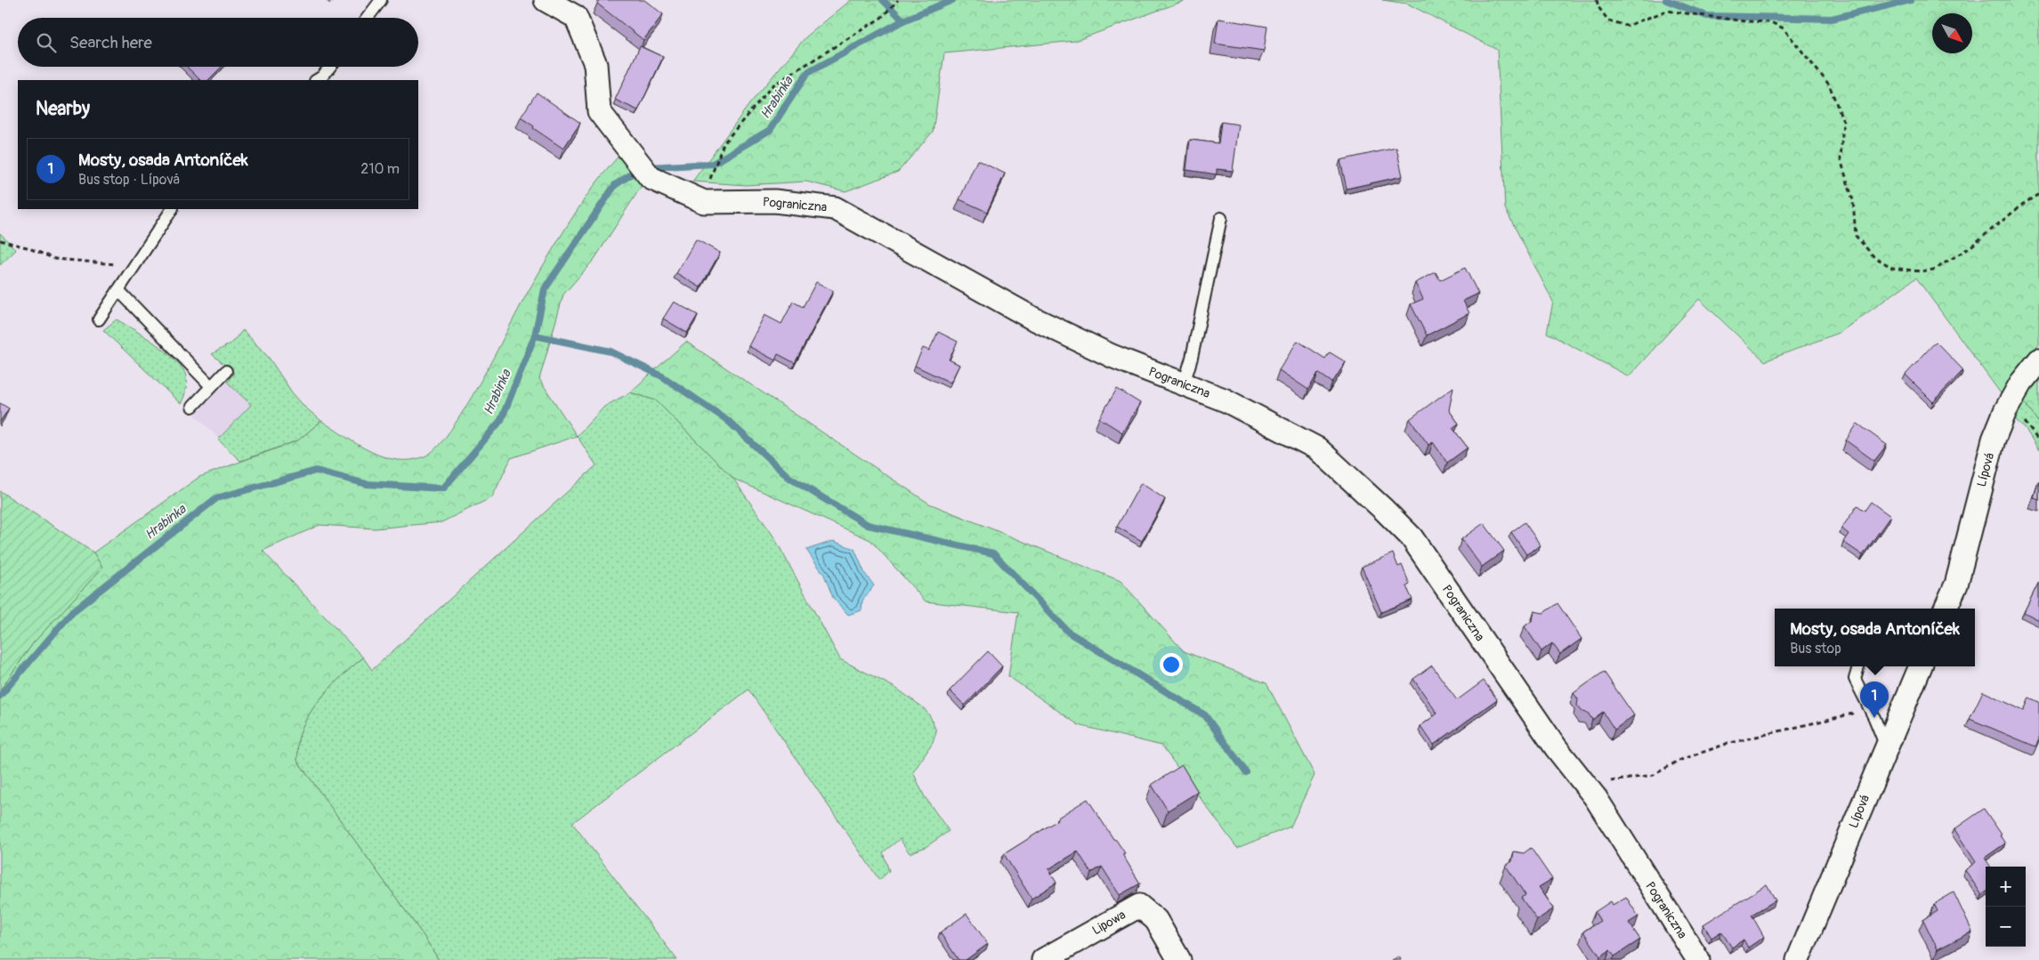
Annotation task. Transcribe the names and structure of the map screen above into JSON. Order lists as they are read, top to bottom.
{
  "streets": {
    "street": ["Pograniczna", "Lípová", "Lipowa"]
  },
  "water": ["Hrabinka"],
  "north": "bottom right",
  "page": {
    "search": "Search here",
    "heading": "Nearby",
    "list": [
      {
        "mark": "1",
        "name": "Mosty, osada Antoníček",
        "note": "Bus stop · Lípová",
        "value": "210 m"
      }
    ],
    "popup": ["Mosty, osada Antoníček", "Bus stop"],
    "pins": "1",
    "map_buttons": ["+", "−"]
  }
}
